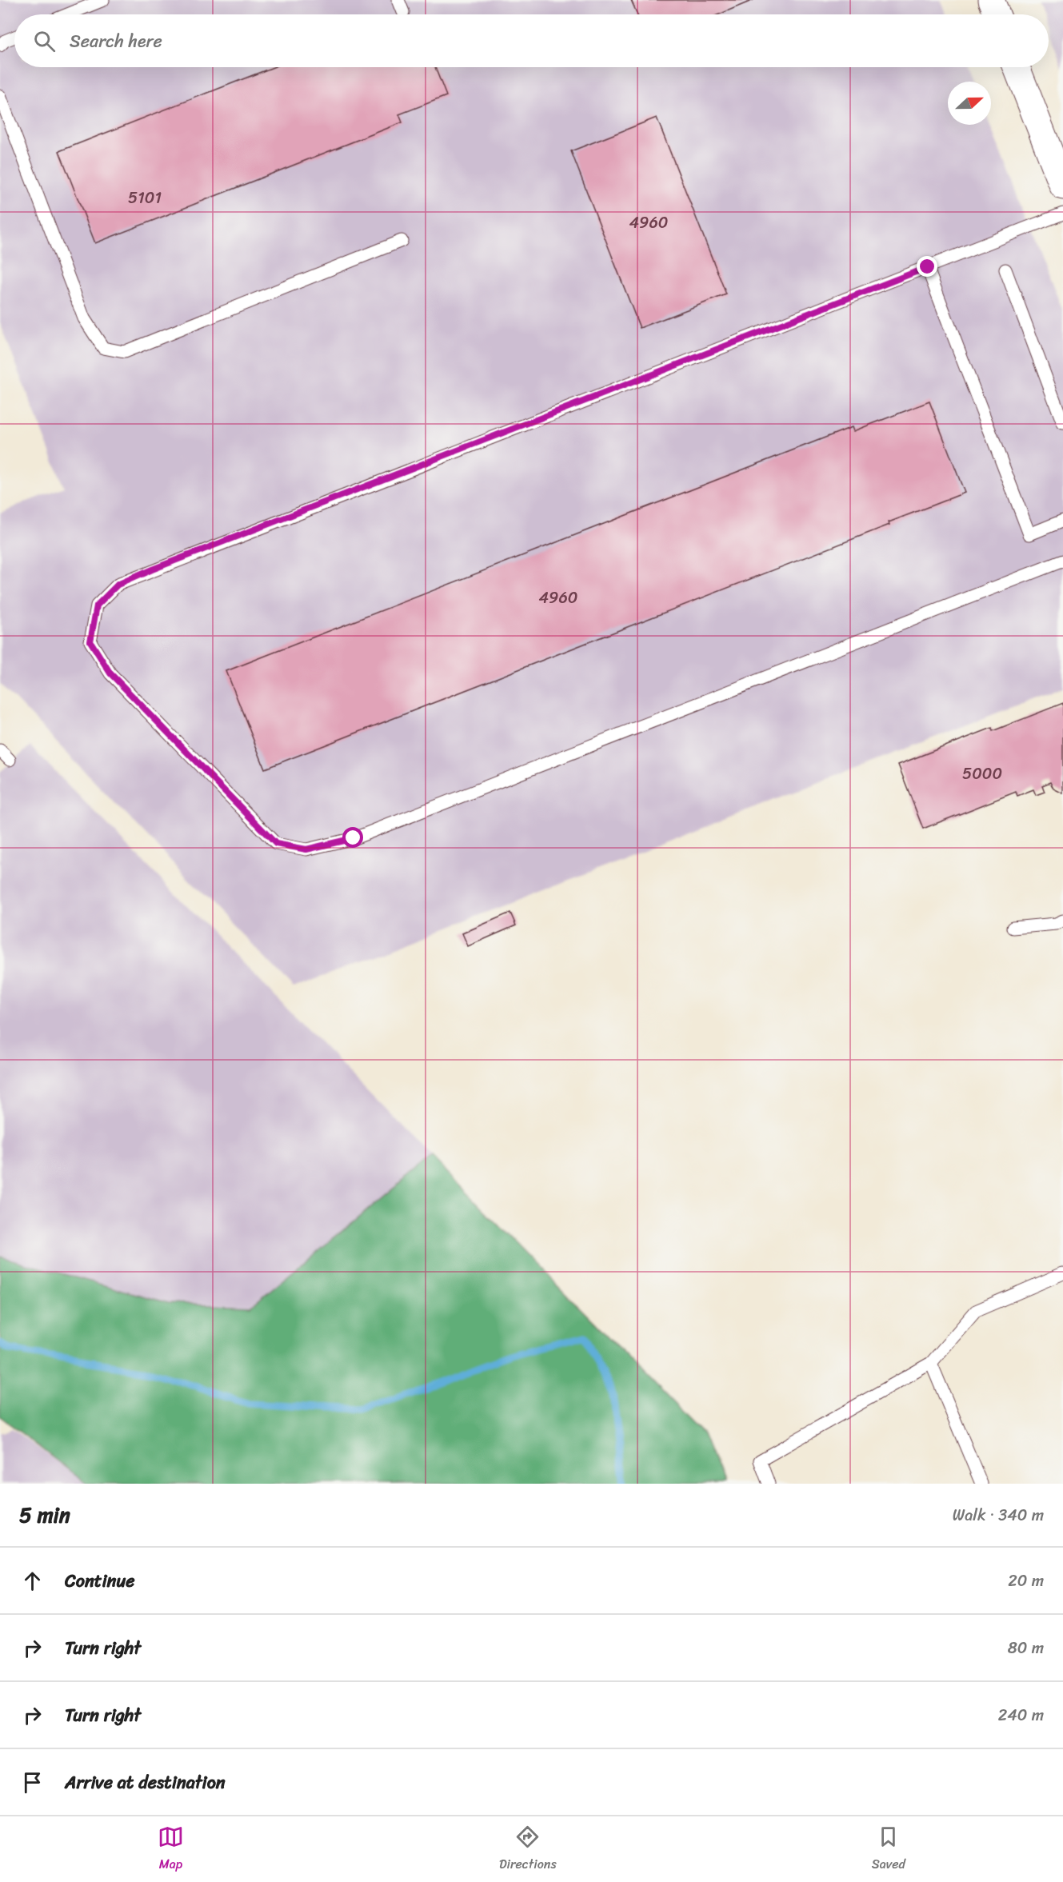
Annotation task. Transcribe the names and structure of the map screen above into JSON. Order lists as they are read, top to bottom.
{
  "house_numbers": [
    "5101",
    "4960",
    "4960",
    "5000"
  ],
  "north": "right",
  "page": {
    "search": "Search here",
    "heading": ["5 min", "Walk · 340 m"],
    "list": [
      ["Continue", "20 m"],
      ["Turn right", "80 m"],
      ["Turn right", "240 m"],
      "Arrive at destination"
    ],
    "nav": ["Map", "Directions", "Saved"]
  }
}
